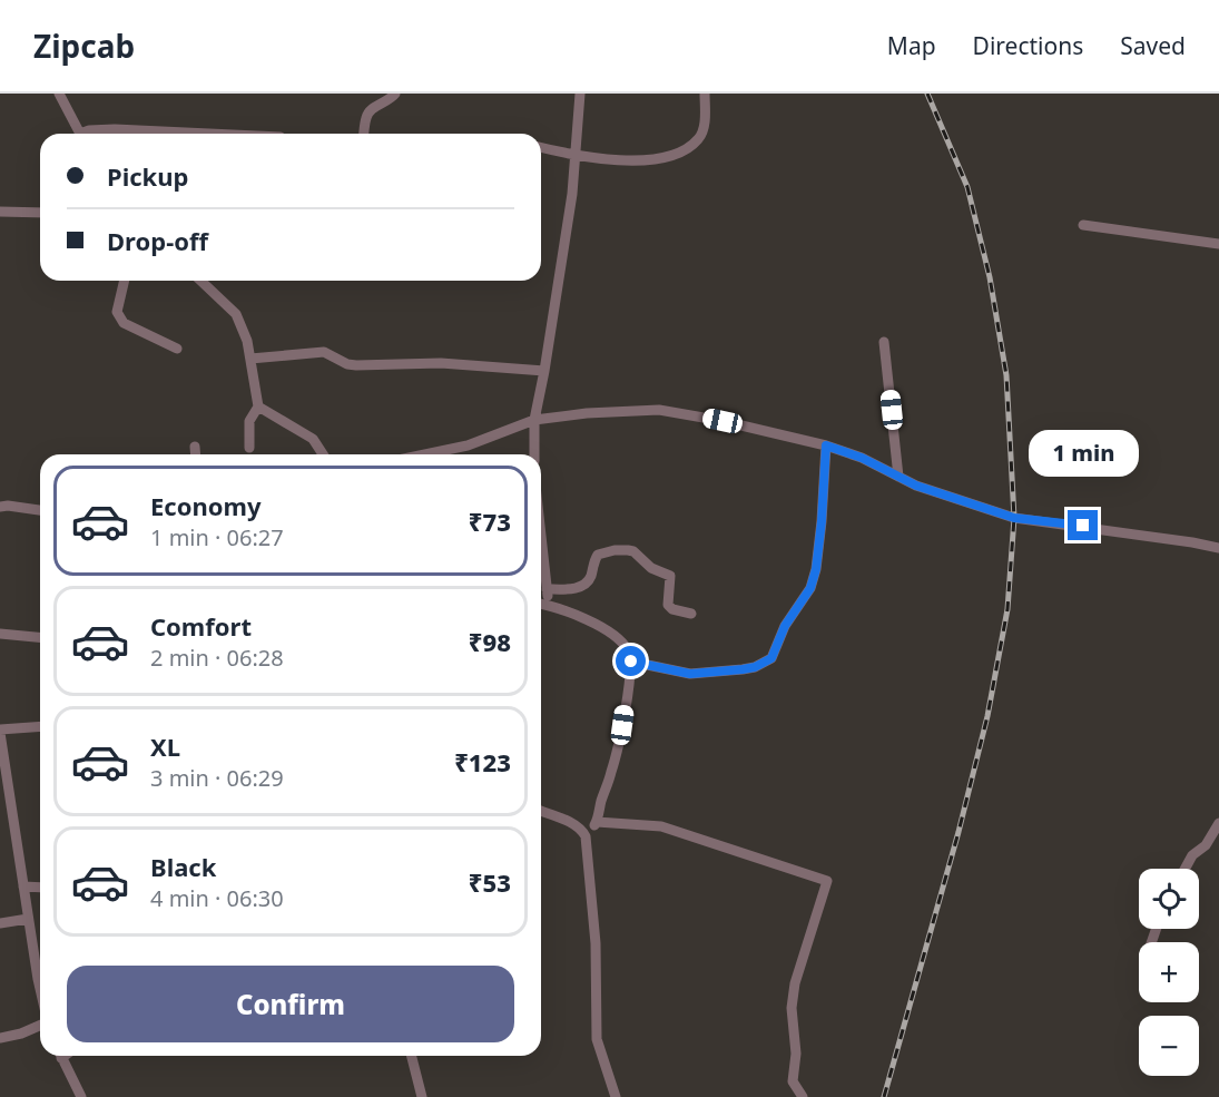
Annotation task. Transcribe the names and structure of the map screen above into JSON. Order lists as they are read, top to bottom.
{
  "page": {
    "header": "Zipcab",
    "nav": ["Map", "Directions", "Saved"],
    "banner": ["Pickup", "Drop-off"],
    "bubble": "1 min",
    "list": [
      {
        "name": "Economy",
        "note": "1 min · 06:27",
        "value": "₹73"
      },
      {
        "name": "Comfort",
        "note": "2 min · 06:28",
        "value": "₹98"
      },
      {
        "name": "XL",
        "note": "3 min · 06:29",
        "value": "₹123"
      },
      {
        "name": "Black",
        "note": "4 min · 06:30",
        "value": "₹53"
      }
    ],
    "map_buttons": ["+", "−"],
    "buttons": "Confirm"
  }
}
